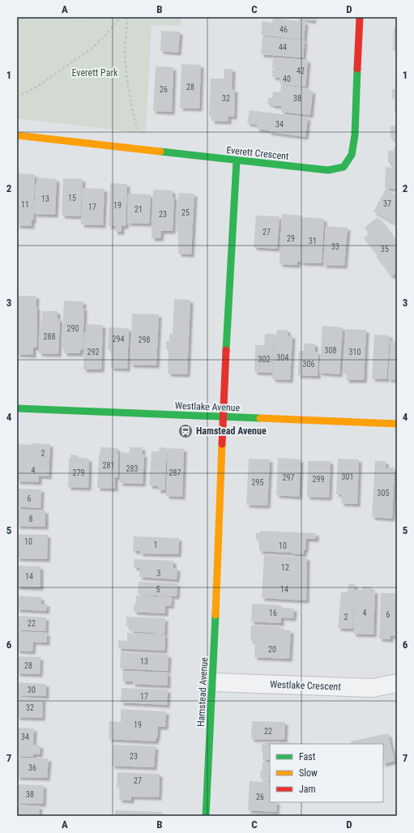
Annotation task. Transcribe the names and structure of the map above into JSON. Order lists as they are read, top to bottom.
{
  "streets": {
    "street": [
      "Everett Crescent",
      "Westlake Avenue",
      "Westlake Crescent",
      "Hamstead Avenue"
    ]
  },
  "crossings": [
    ["Everett Crescent", "Hamstead Avenue"],
    ["Westlake Avenue", "Hamstead Avenue"],
    ["Westlake Crescent", "Hamstead Avenue"]
  ],
  "parks": ["Everett Park"],
  "places": {
    "bus stop": ["Hamstead Avenue"]
  },
  "house_numbers": [
    "46",
    "44",
    "42",
    "40",
    "28",
    "26",
    "32",
    "38",
    "34",
    "15",
    "13",
    "37",
    "11",
    "19",
    "17",
    "21",
    "25",
    "23",
    "27",
    "29",
    "31",
    "33",
    "35",
    "290",
    "288",
    "294",
    "298",
    "308",
    "292",
    "310",
    "304",
    "302",
    "306",
    "2",
    "281",
    "283",
    "4",
    "279",
    "287",
    "301",
    "297",
    "299",
    "295",
    "305",
    "6",
    "8",
    "10",
    "1",
    "10",
    "12",
    "3",
    "14",
    "5",
    "14",
    "16",
    "4",
    "6",
    "2",
    "22",
    "20",
    "13",
    "28",
    "30",
    "17",
    "32",
    "19",
    "22",
    "34",
    "23",
    "36",
    "27",
    "38",
    "26"
  ],
  "legend": ["Fast", "Slow", "Jam"],
  "grid": {
    "columns": [
      "A",
      "B",
      "C",
      "D"
    ],
    "rows": [
      "1",
      "2",
      "3",
      "4",
      "5",
      "6",
      "7"
    ]
  }
}
